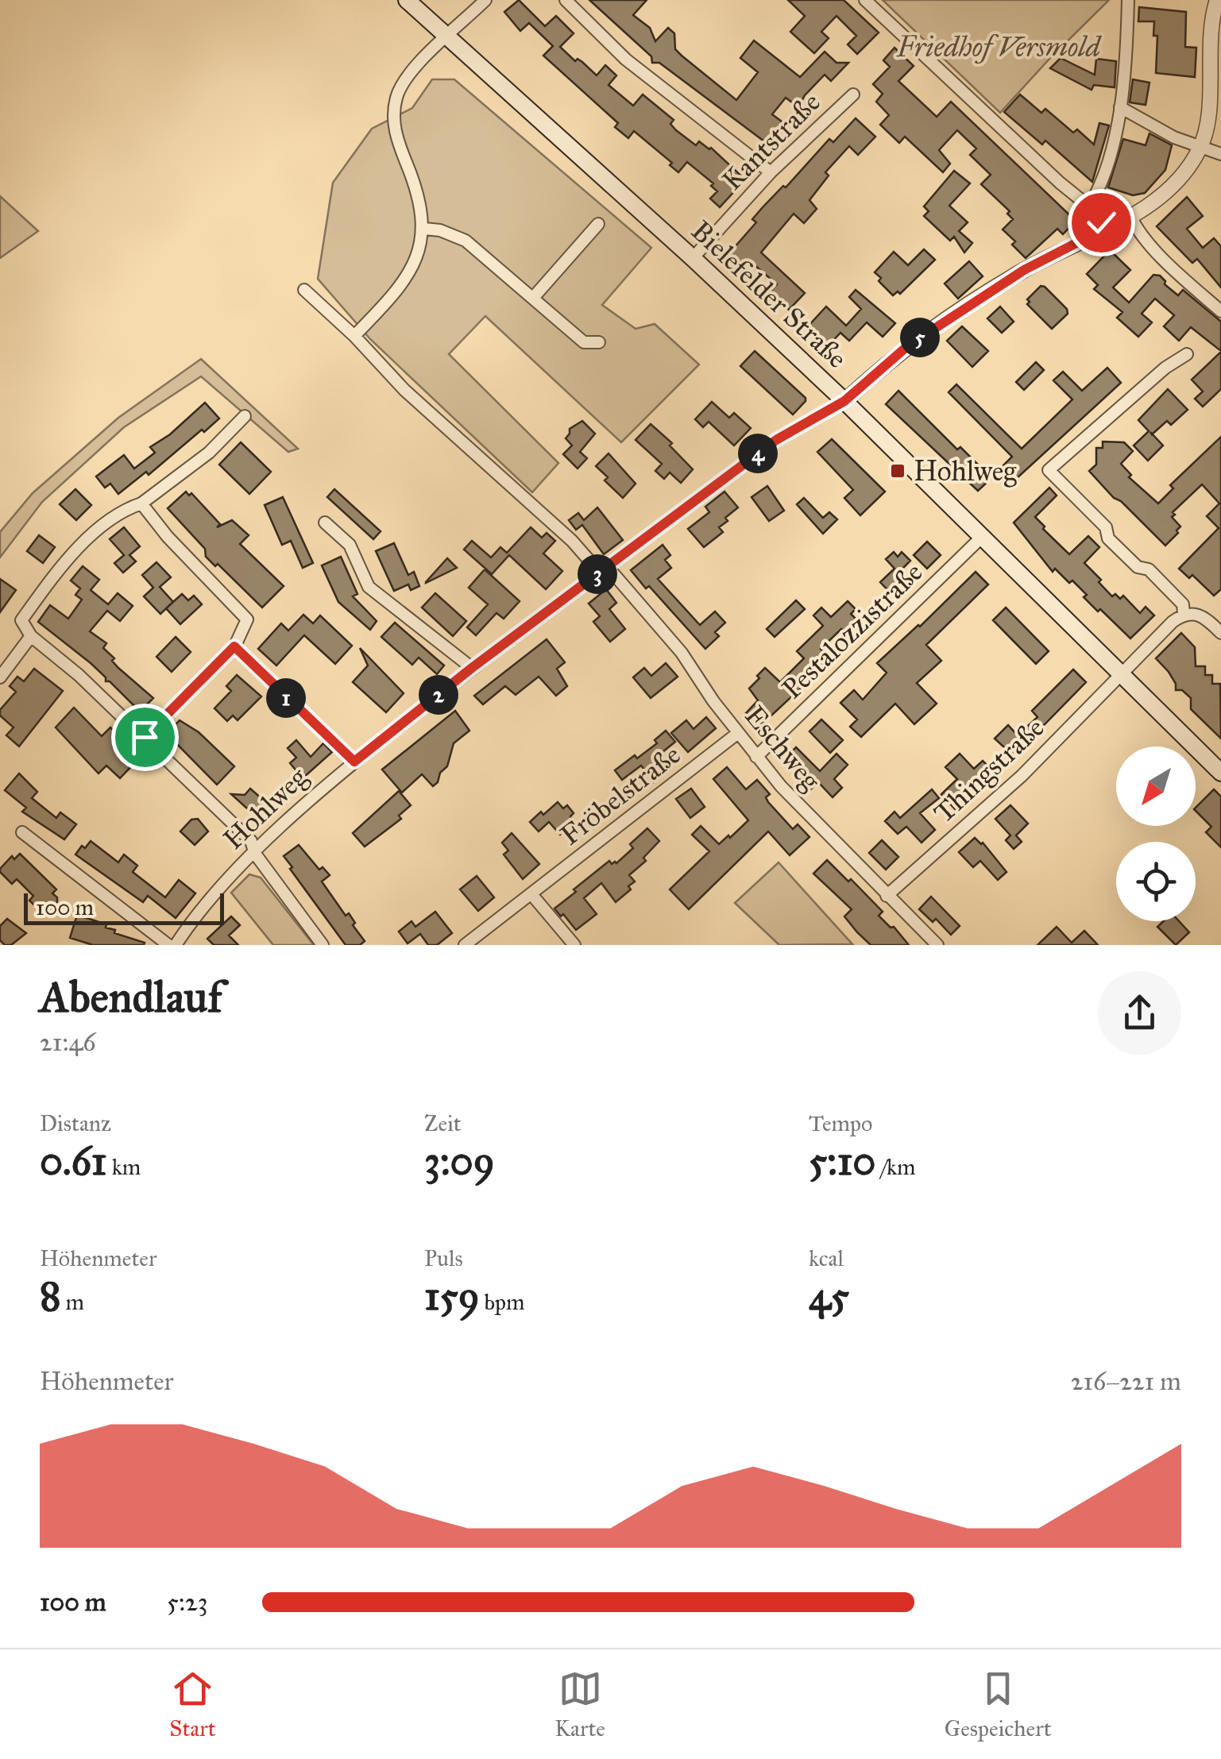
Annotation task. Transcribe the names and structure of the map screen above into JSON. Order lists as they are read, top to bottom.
{
  "streets": {
    "main road": ["Bielefelder Straße"],
    "street": [
      "Kantstraße",
      "Pestalozzistraße",
      "Eschweg",
      "Thingstraße",
      "Fröbelstraße",
      "Hohlweg"
    ]
  },
  "crossings": [
    ["Kantstraße", "Bielefelder Straße"],
    ["Bielefelder Straße", "Pestalozzistraße"],
    ["Bielefelder Straße", "Thingstraße"],
    ["Bielefelder Straße", "Hohlweg"],
    ["Pestalozzistraße", "Eschweg"],
    ["Eschweg", "Thingstraße"],
    ["Eschweg", "Fröbelstraße"],
    ["Eschweg", "Hohlweg"]
  ],
  "parks": ["Friedhof Versmold"],
  "places": {
    "transit": ["Hohlweg"]
  },
  "scale_bar": "100 m",
  "north": "bottom left",
  "page": {
    "pins": [
      "5",
      "4",
      "3",
      "2",
      "1"
    ],
    "scale": "100 m",
    "heading": ["Abendlauf", "21:46"],
    "stats": [
      ["Distanz", "0.61 km"],
      ["Zeit", "3:09"],
      ["Tempo", "5:10 /km"],
      ["Höhenmeter", "8 m"],
      ["Puls", "159 bpm"],
      ["kcal", "45"]
    ],
    "chart": ["Höhenmeter", "216–221 m"],
    "list": [
      {
        "name": "100 m",
        "note": "5:23"
      }
    ],
    "tabs": ["Start", "Karte", "Gespeichert"]
  }
}
